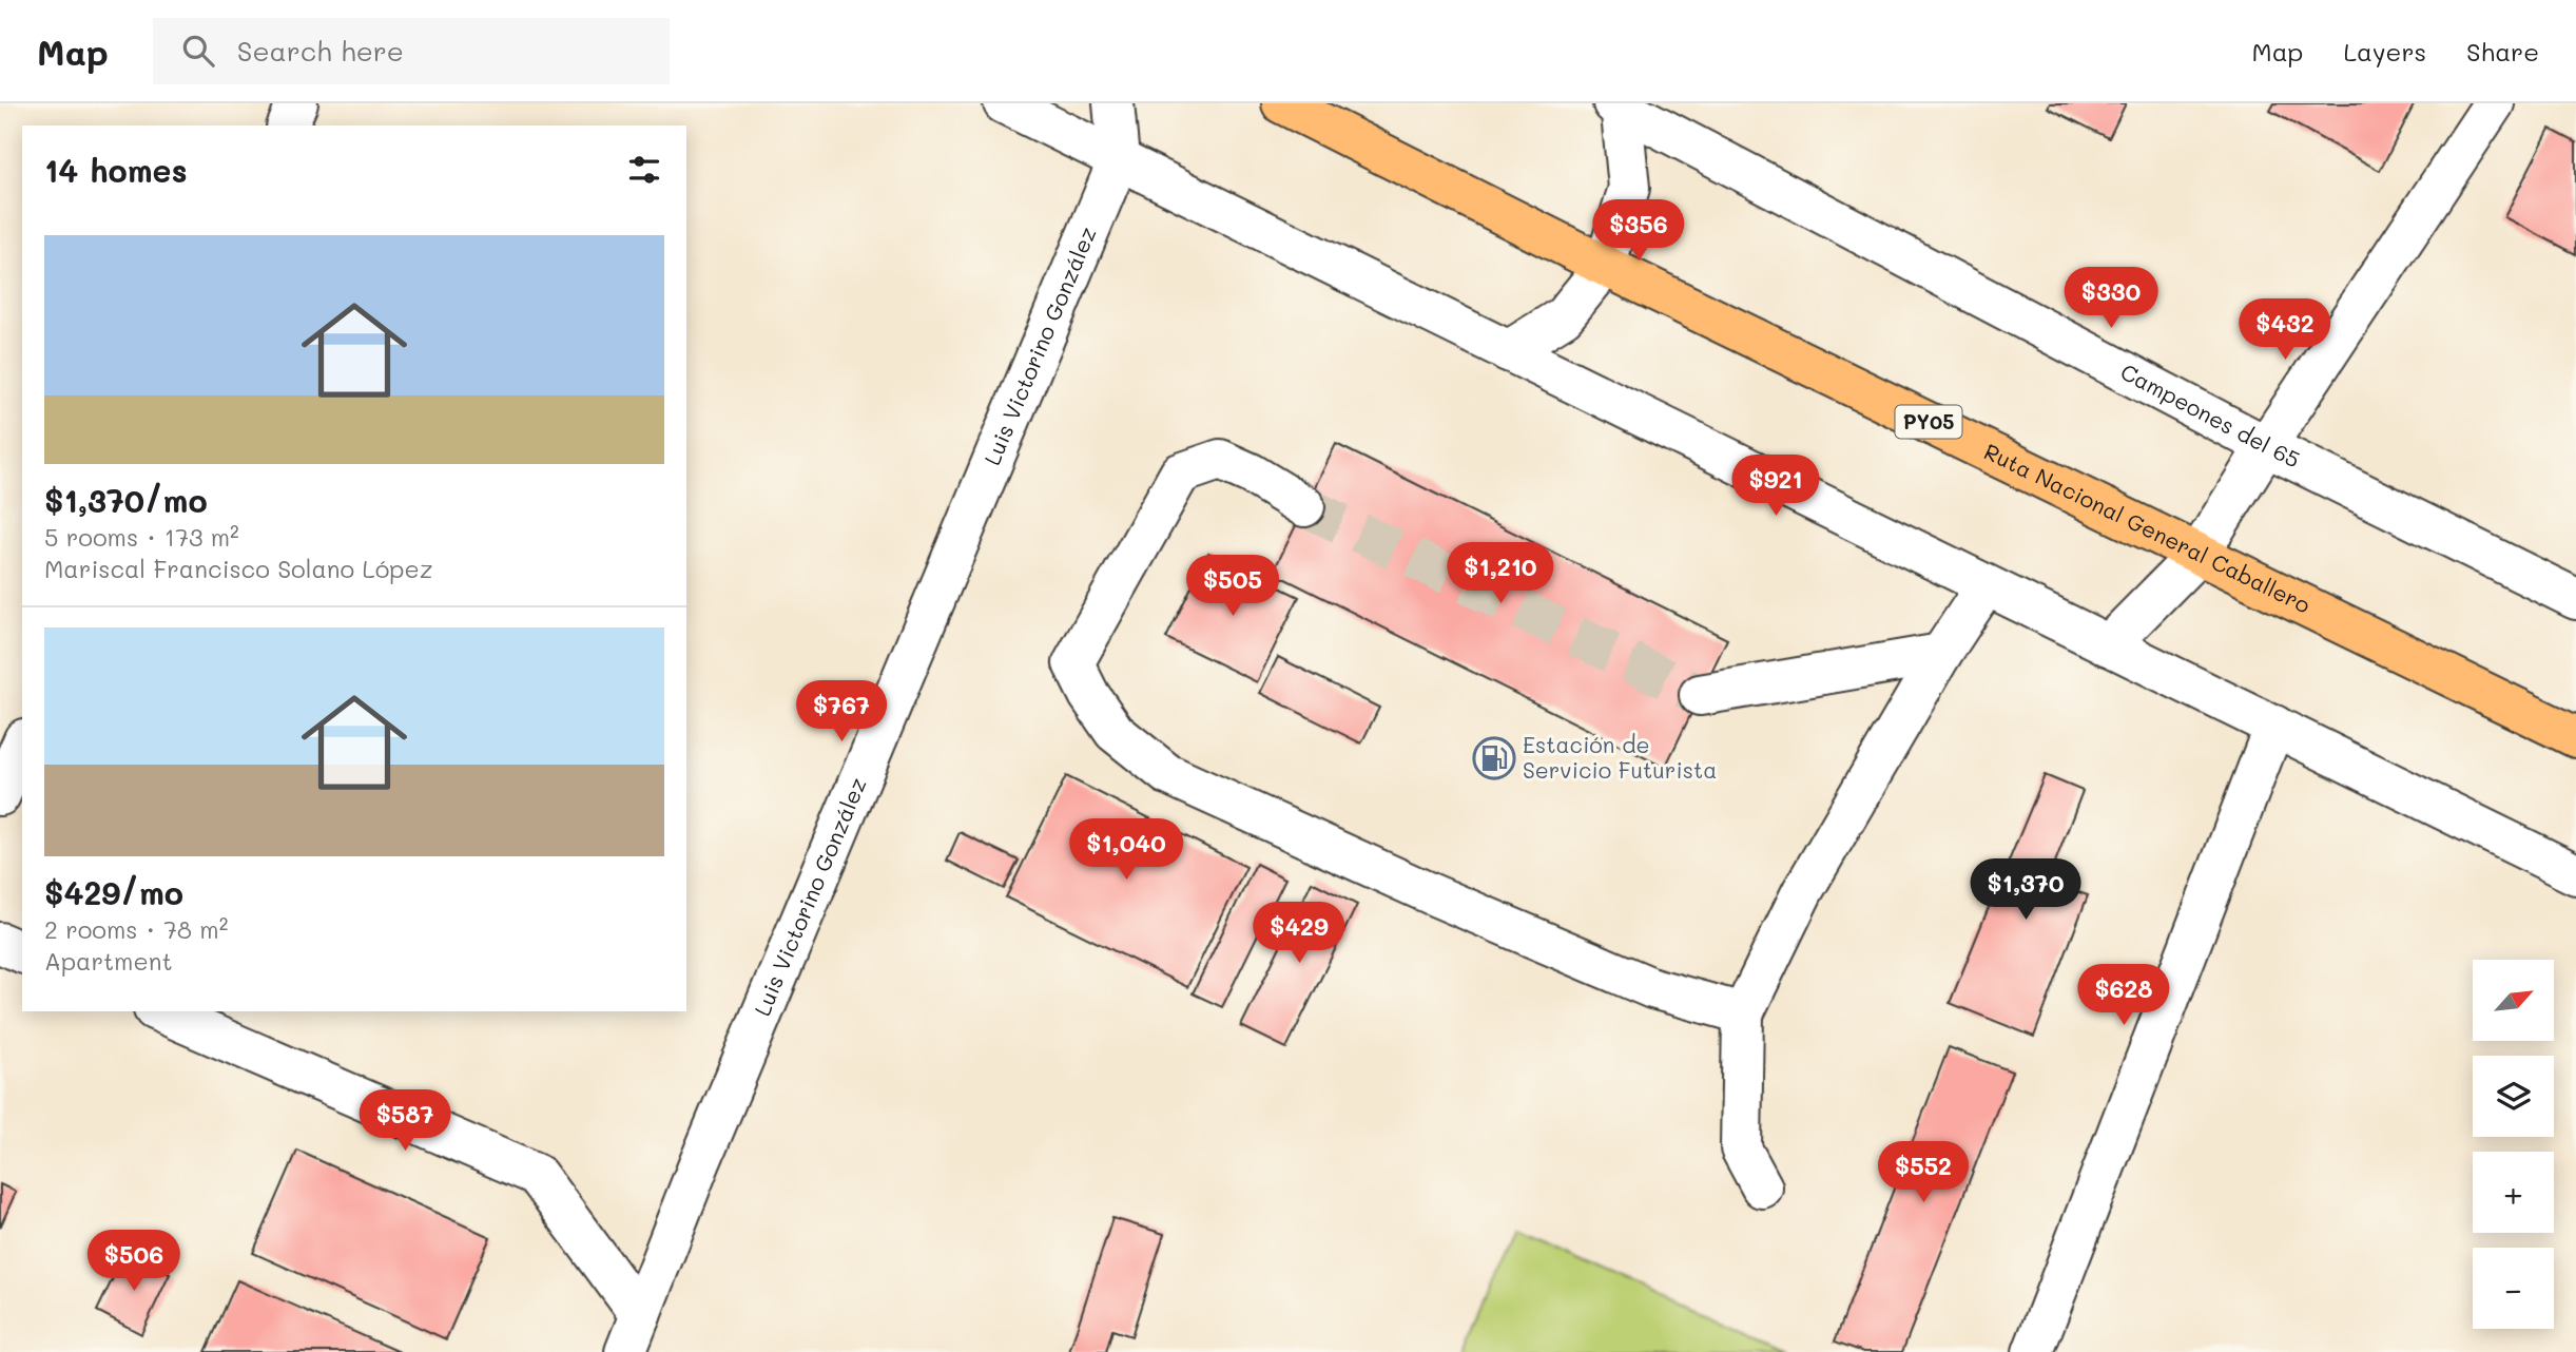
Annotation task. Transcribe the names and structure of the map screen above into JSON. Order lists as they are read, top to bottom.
{
  "streets": {
    "highway": ["PY05", "Ruta Nacional General Caballero"],
    "street": ["Luis Victorino González", "Campeones del 65"]
  },
  "places": {
    "fuel station": ["Estación de Servicio Futurista"]
  },
  "north": "top right",
  "page": {
    "header": "Map",
    "search": "Search here",
    "nav": ["Map", "Layers", "Share"],
    "heading": "14 homes",
    "price": [
      "$356",
      "$330",
      "$432",
      "$921",
      "$1,210",
      "$505",
      "$767",
      "$1,040",
      "$1,370",
      "$429",
      "$628",
      "$587",
      "$552",
      "$506"
    ],
    "list": [
      {
        "name": "$1,370/mo",
        "note": "5 rooms · 173 m² · Mariscal Francisco Solano López"
      },
      {
        "name": "$429/mo",
        "note": "2 rooms · 78 m² · Apartment"
      }
    ],
    "map_buttons": ["+", "−"]
  }
}
